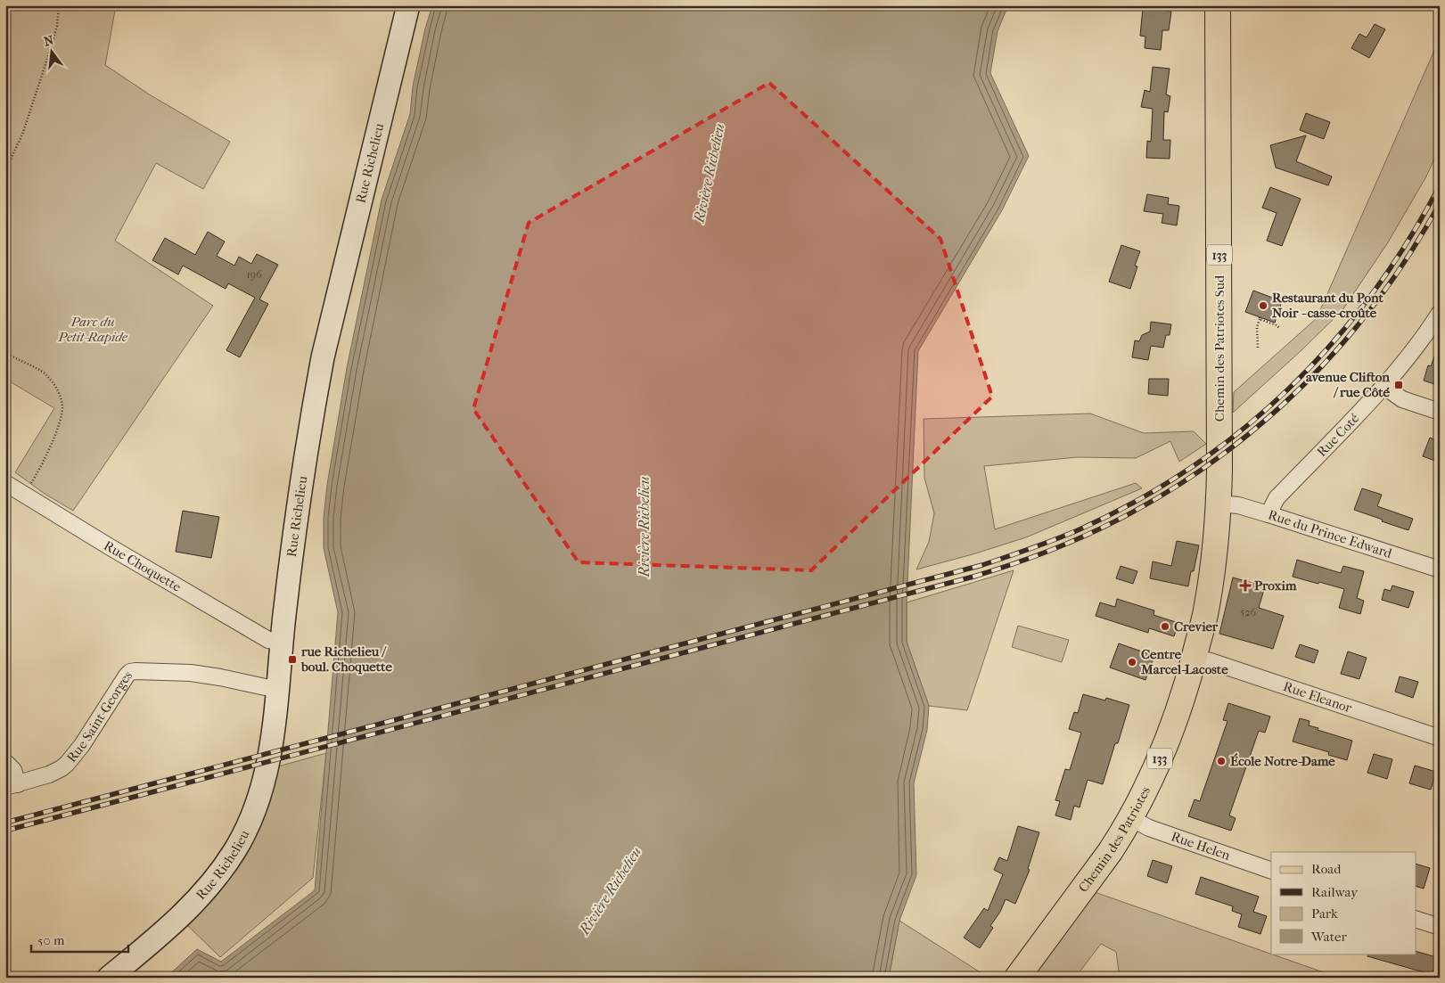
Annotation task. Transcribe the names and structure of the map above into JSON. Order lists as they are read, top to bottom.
{
  "streets": {
    "main road": [
      "Rue Richelieu",
      "133",
      "Chemin des Patriotes Sud",
      "Chemin des Patriotes"
    ],
    "street": [
      "Rue Coté",
      "Rue du Prince Edward",
      "Rue Choquette",
      "Rue Eleanor",
      "Rue Saint-Georges",
      "Rue Helen"
    ]
  },
  "crossings": [
    ["Rue Richelieu", "Rue Choquette"],
    ["Rue Richelieu", "Rue Saint-Georges"],
    ["Chemin des Patriotes Sud", "Rue du Prince Edward"],
    ["Chemin des Patriotes Sud", "Chemin des Patriotes"],
    ["Rue Coté", "Rue du Prince Edward"],
    ["Rue du Prince Edward", "Chemin des Patriotes"],
    ["Rue Eleanor", "Chemin des Patriotes"],
    ["Chemin des Patriotes", "Rue Helen"]
  ],
  "water": ["Rivière Richelieu"],
  "parks": ["Parc du Petit-Rapide"],
  "places": {
    "other": [
      "Restaurant du Pont Noir - casse-croûte",
      "Crevier",
      "Centre Marcel-Lacoste",
      "École Notre-Dame"
    ],
    "transit": ["avenue Clifton / rue Côté", "rue Richelieu / boul. Choquette"],
    "health": ["Proxim"]
  },
  "house_numbers": ["196", "526"],
  "legend": [
    "Road",
    "Railway",
    "Park",
    "Water"
  ],
  "scale_bar": "50 m",
  "north": "top"
}
